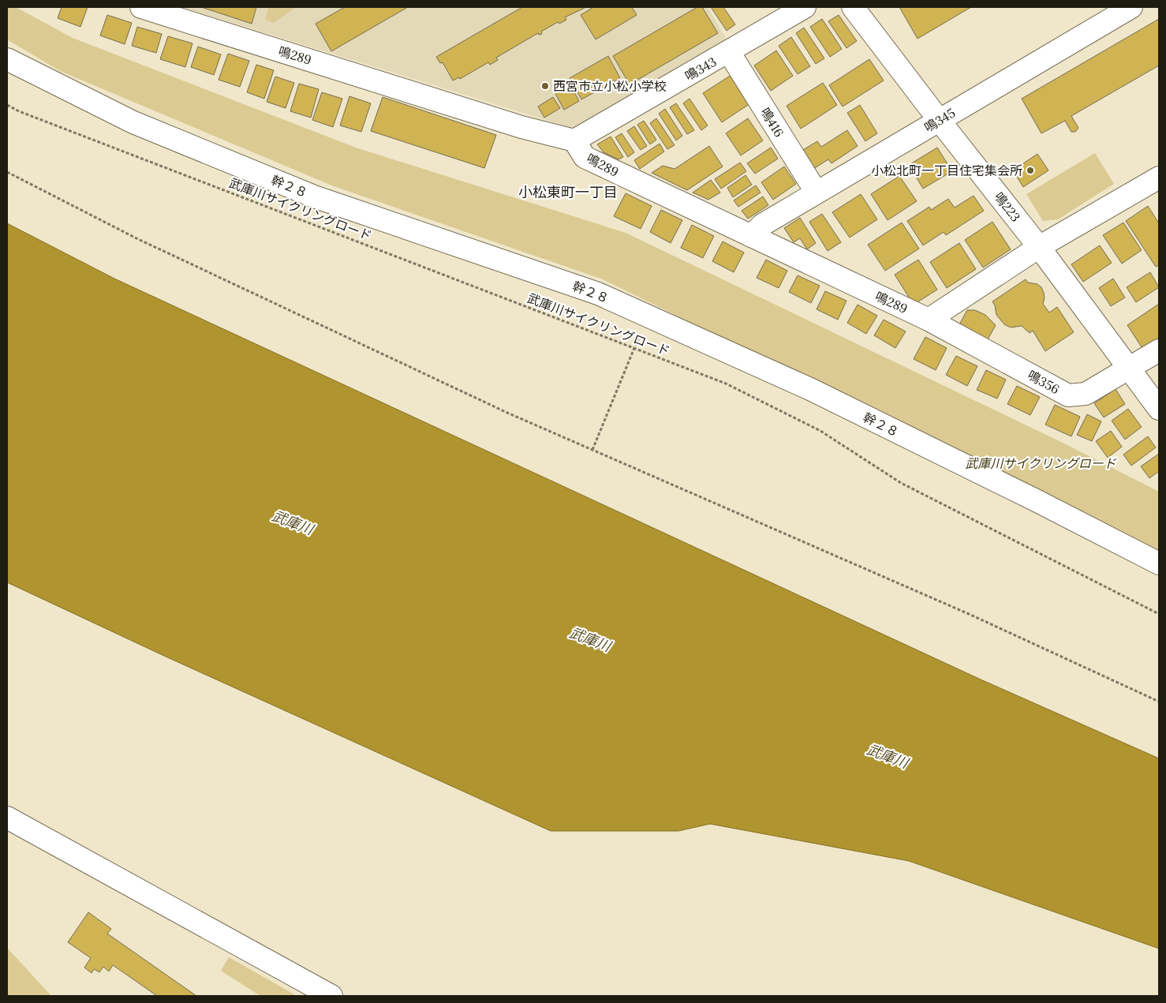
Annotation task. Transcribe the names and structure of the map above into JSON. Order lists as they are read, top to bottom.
{
  "streets": {
    "street": [
      "鳴289",
      "鳴343",
      "鳴345",
      "鳴416",
      "幹２８",
      "鳴223",
      "鳴356"
    ],
    "path": ["武庫川サイクリングロード"]
  },
  "crossings": [
    ["鳴289", "鳴343"],
    ["鳴289", "鳴345"],
    ["鳴289", "鳴356"],
    ["鳴343", "鳴416"],
    ["鳴345", "鳴416"],
    ["鳴345", "鳴223"],
    ["鳴223", "鳴356"]
  ],
  "districts": ["小松東町一丁目"],
  "water": ["武庫川"],
  "parks": ["武庫川サイクリングロード"],
  "places": ["西宮市立小松小学校", "小松北町一丁目住宅集会所"]
}
